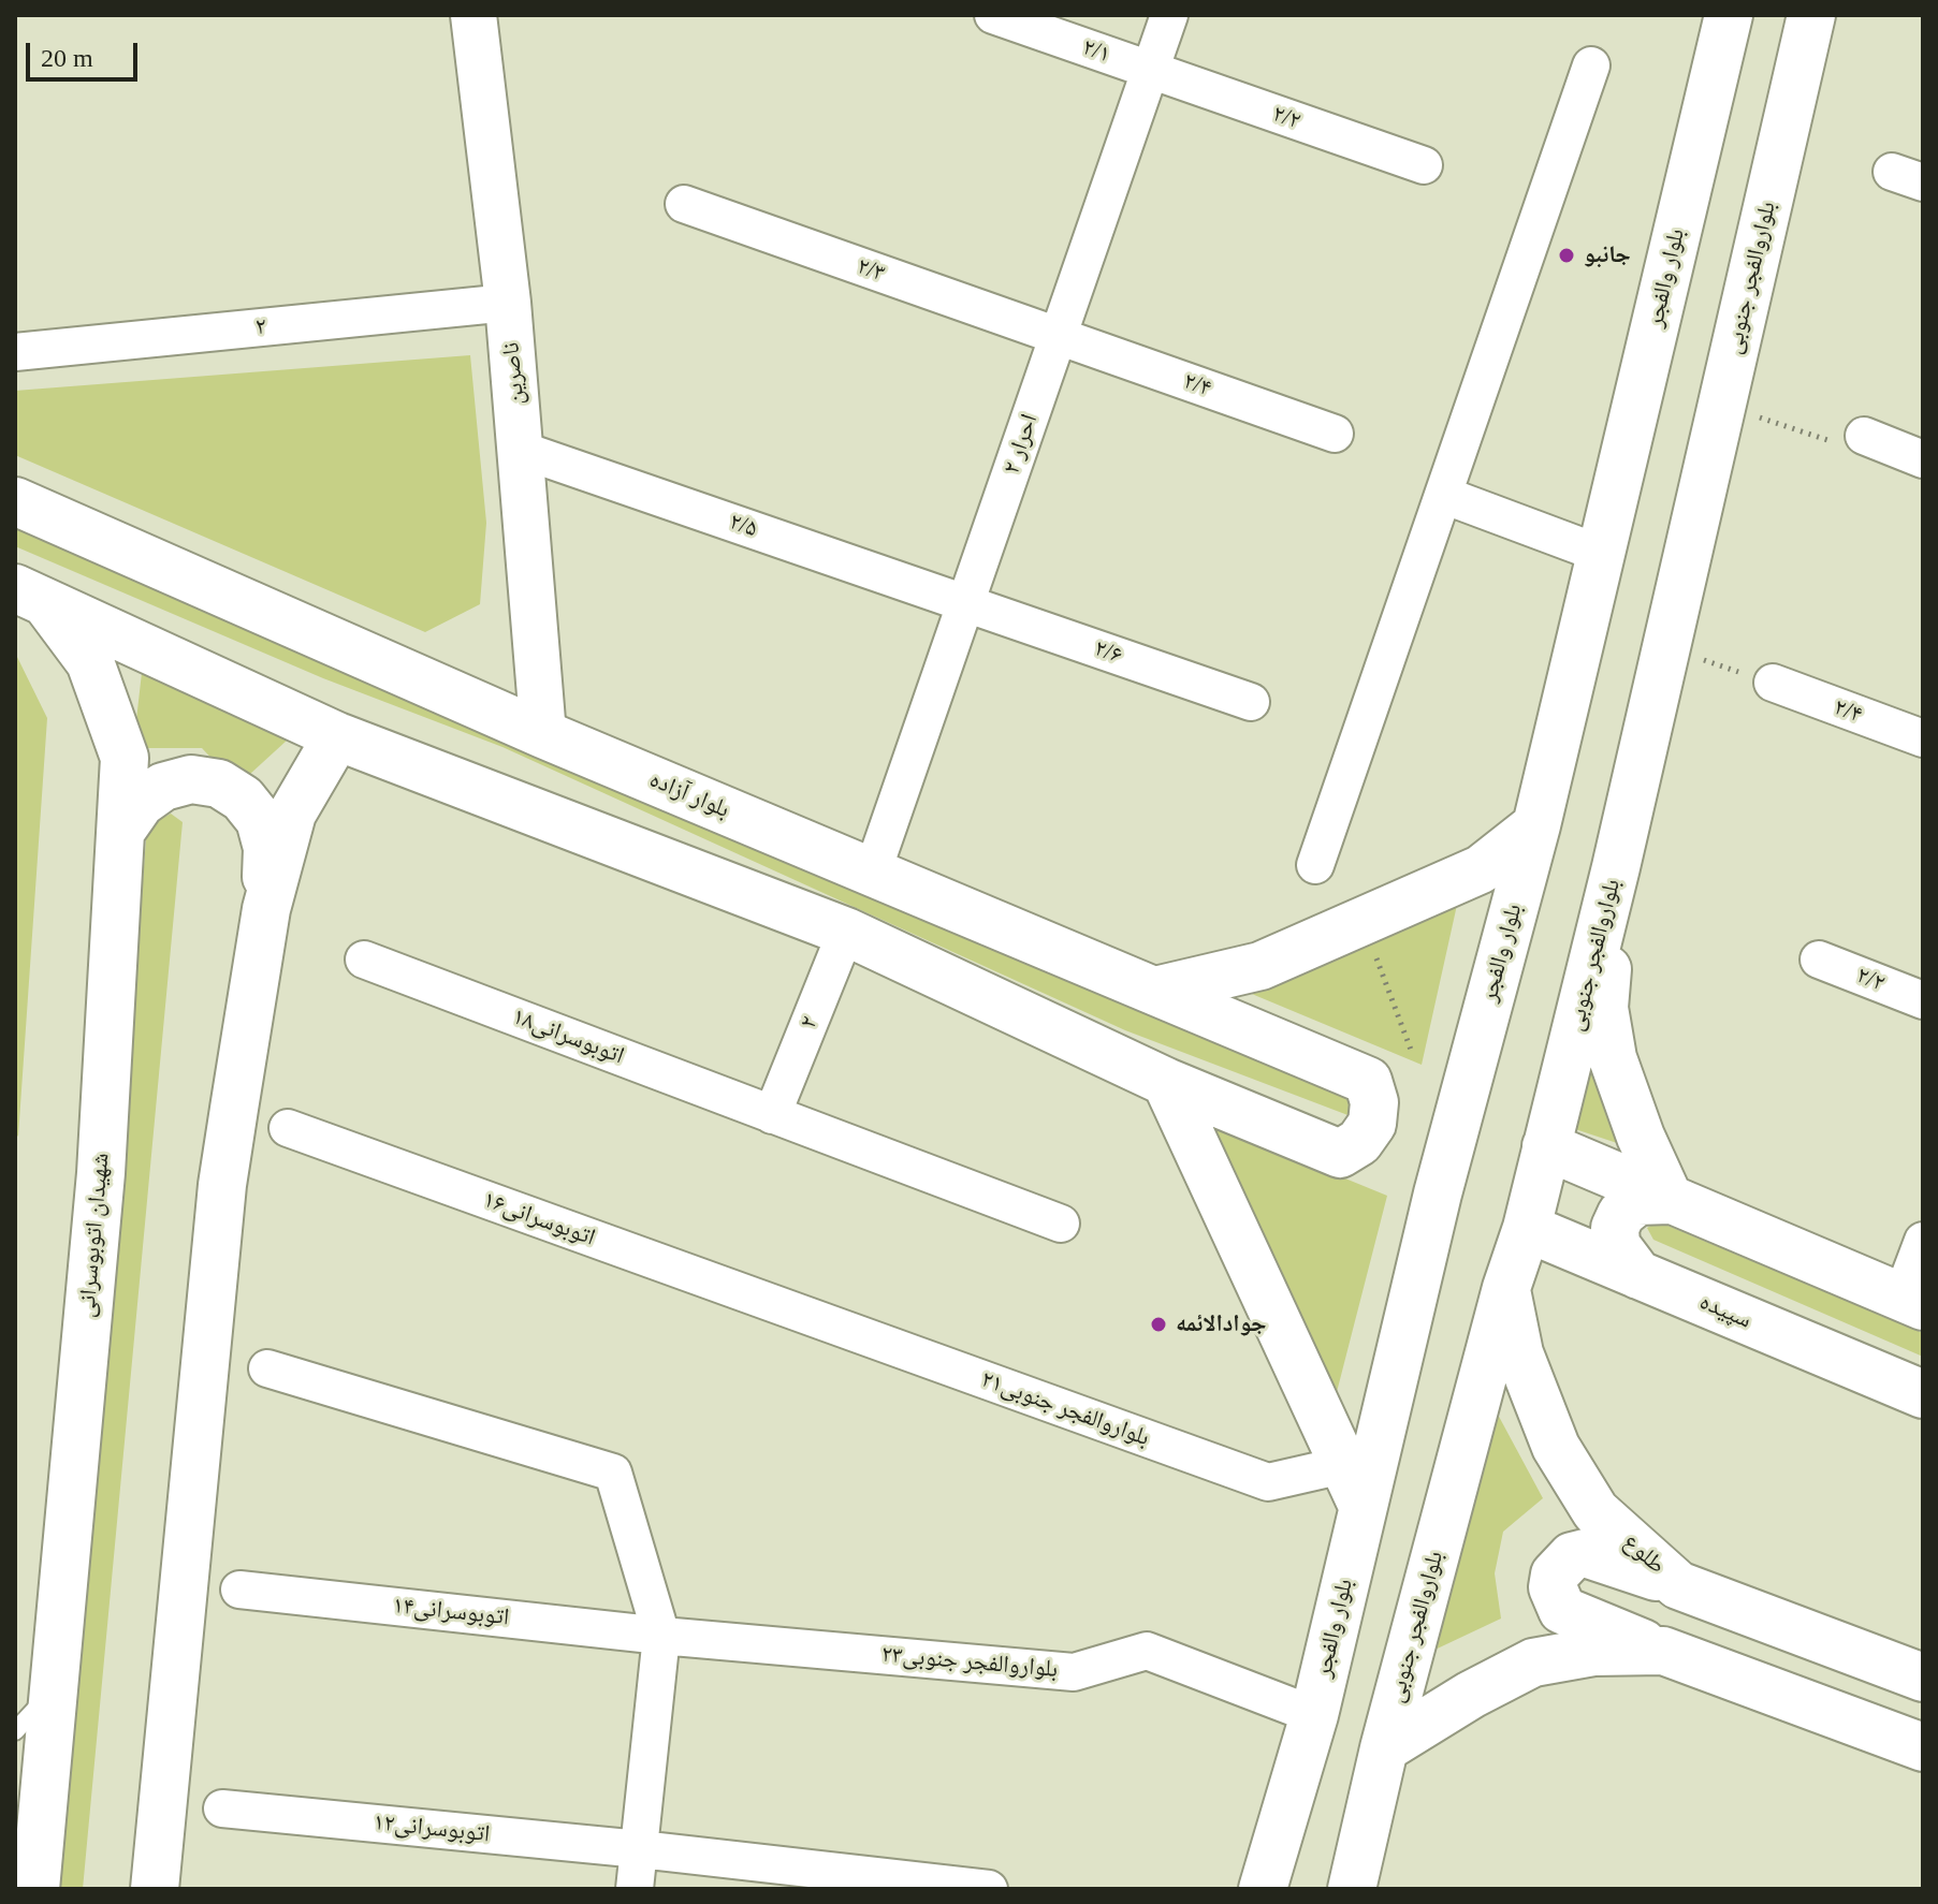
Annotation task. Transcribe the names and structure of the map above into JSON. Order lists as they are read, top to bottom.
{
  "streets": {
    "main road": [
      "بلوار والفجر",
      "بلواروالفجر جنوبی",
      "بلوار آزاده",
      "شهیدان اتوبوسرانی",
      "سپیده",
      "طلوع"
    ],
    "street": [
      "۲/۱",
      "۲/۲",
      "۲/۳",
      "۲",
      "ناصرین",
      "۲/۴",
      "۲ احرار",
      "۲/۵",
      "۲/۶",
      "اتوبوسرانی۱۸",
      "اتوبوسرانی۱۶",
      "بلواروالفجر جنوبی۲۱",
      "اتوبوسرانی۱۴",
      "بلواروالفجر جنوبی۲۳",
      "اتوبوسرانی۱۲"
    ]
  },
  "crossings": [
    ["۲/۱", "۲/۲"],
    ["۲/۱", "۲ احرار"],
    ["۲/۲", "۲ احرار"],
    ["۲/۳", "۲/۴"],
    ["۲/۳", "۲ احرار"],
    ["بلوار والفجر", "بلواروالفجر جنوبی۲۱"],
    ["بلوار والفجر", "بلواروالفجر جنوبی۲۳"],
    ["بلواروالفجر جنوبی", "سپیده"],
    ["بلواروالفجر جنوبی", "طلوع"],
    ["۲", "ناصرین"],
    ["۲", "اتوبوسرانی۱۸"],
    ["ناصرین", "۲/۵"],
    ["ناصرین", "بلوار آزاده"],
    ["۲/۴", "۲ احرار"],
    ["۲ احرار", "۲/۵"],
    ["۲ احرار", "۲/۶"],
    ["۲ احرار", "بلوار آزاده"],
    ["۲/۵", "۲/۶"],
    ["اتوبوسرانی۱۶", "بلواروالفجر جنوبی۲۱"],
    ["اتوبوسرانی۱۴", "بلواروالفجر جنوبی۲۳"]
  ],
  "places": ["جانبو", "جوادالائمه"],
  "scale_bar": "20 m"
}
